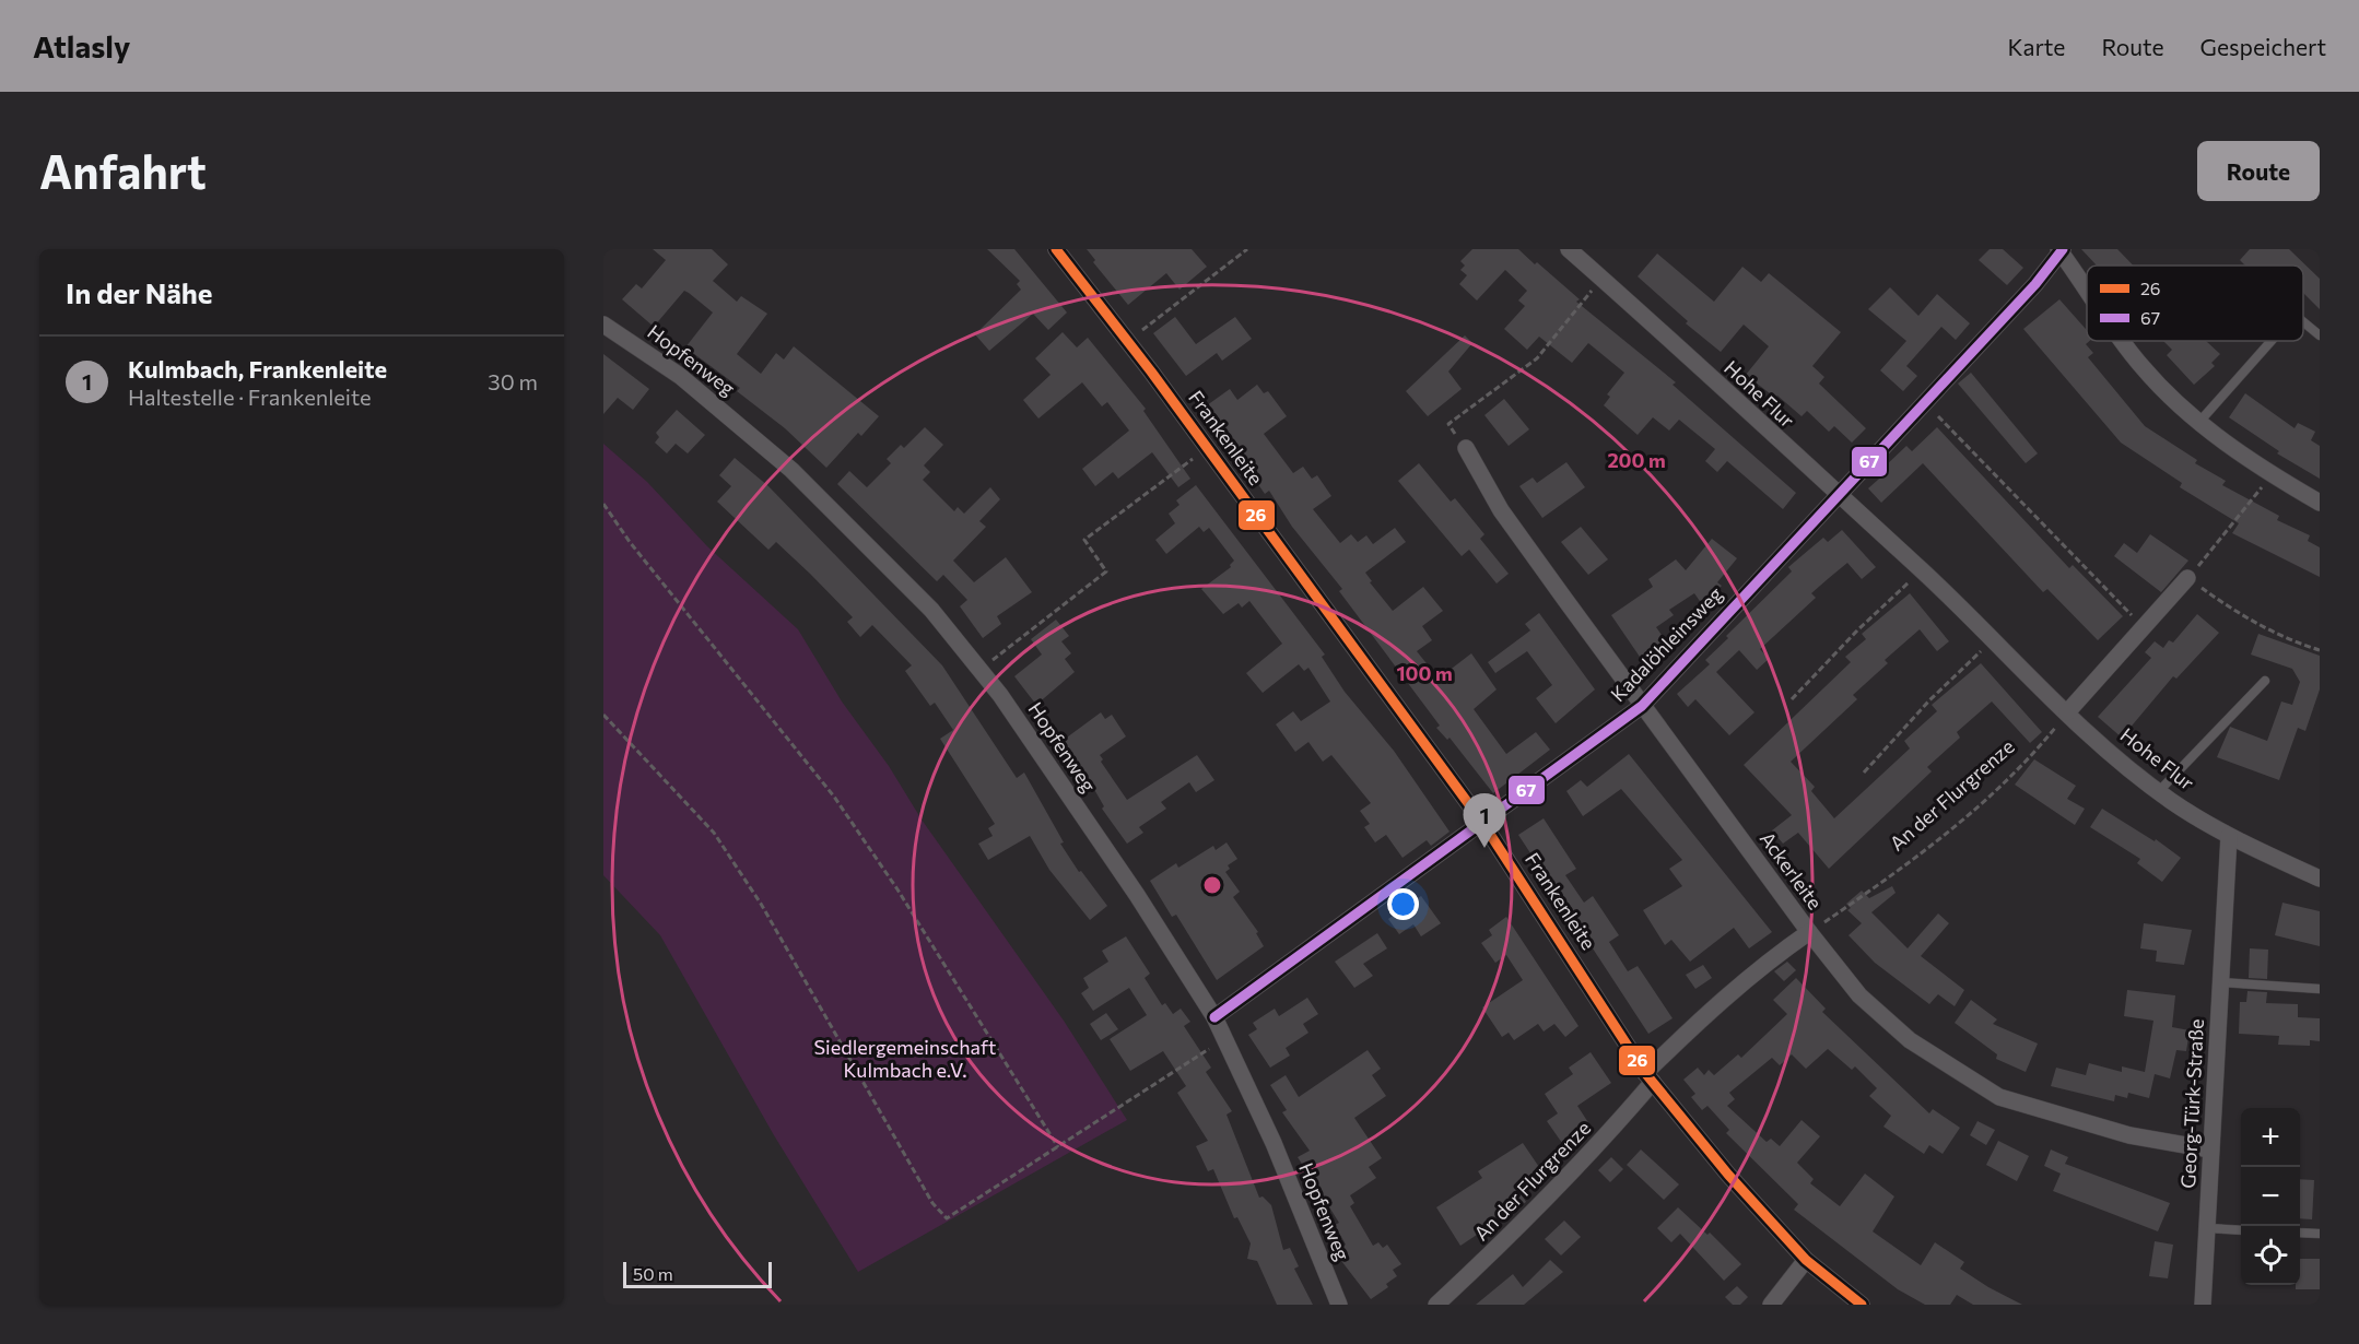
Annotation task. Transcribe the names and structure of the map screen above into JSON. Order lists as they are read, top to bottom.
{
  "streets": {
    "street": [
      "Hopfenweg",
      "Hohe Flur",
      "Frankenleite",
      "Kadalöhleinsweg",
      "An der Flurgrenze",
      "Ackerleite",
      "Georg-Türk-Straße"
    ]
  },
  "crossings": [
    ["Hopfenweg", "Kadalöhleinsweg"],
    ["Hohe Flur", "Kadalöhleinsweg"],
    ["Hohe Flur", "An der Flurgrenze"],
    ["Hohe Flur", "Georg-Türk-Straße"],
    ["Frankenleite", "Kadalöhleinsweg"],
    ["Frankenleite", "An der Flurgrenze"],
    ["Kadalöhleinsweg", "Ackerleite"],
    ["An der Flurgrenze", "Ackerleite"],
    ["Ackerleite", "Georg-Türk-Straße"]
  ],
  "parks": ["Siedlergemeinschaft Kulmbach e.V."],
  "lines": ["transit line 26", "transit line 67"],
  "legend": ["26", "67"],
  "scale_bar": "50 m",
  "page": {
    "header": "Atlasly",
    "nav": ["Karte", "Route", "Gespeichert"],
    "buttons": "Route",
    "title": "Anfahrt",
    "heading": "In der Nähe",
    "list": [
      {
        "mark": "1",
        "name": "Kulmbach, Frankenleite",
        "note": "Haltestelle · Frankenleite",
        "value": "30 m"
      }
    ],
    "pins": "1",
    "map_buttons": ["+", "−"],
    "scale": "50 m"
  },
  "rings": ["200 m", "100 m"]
}
